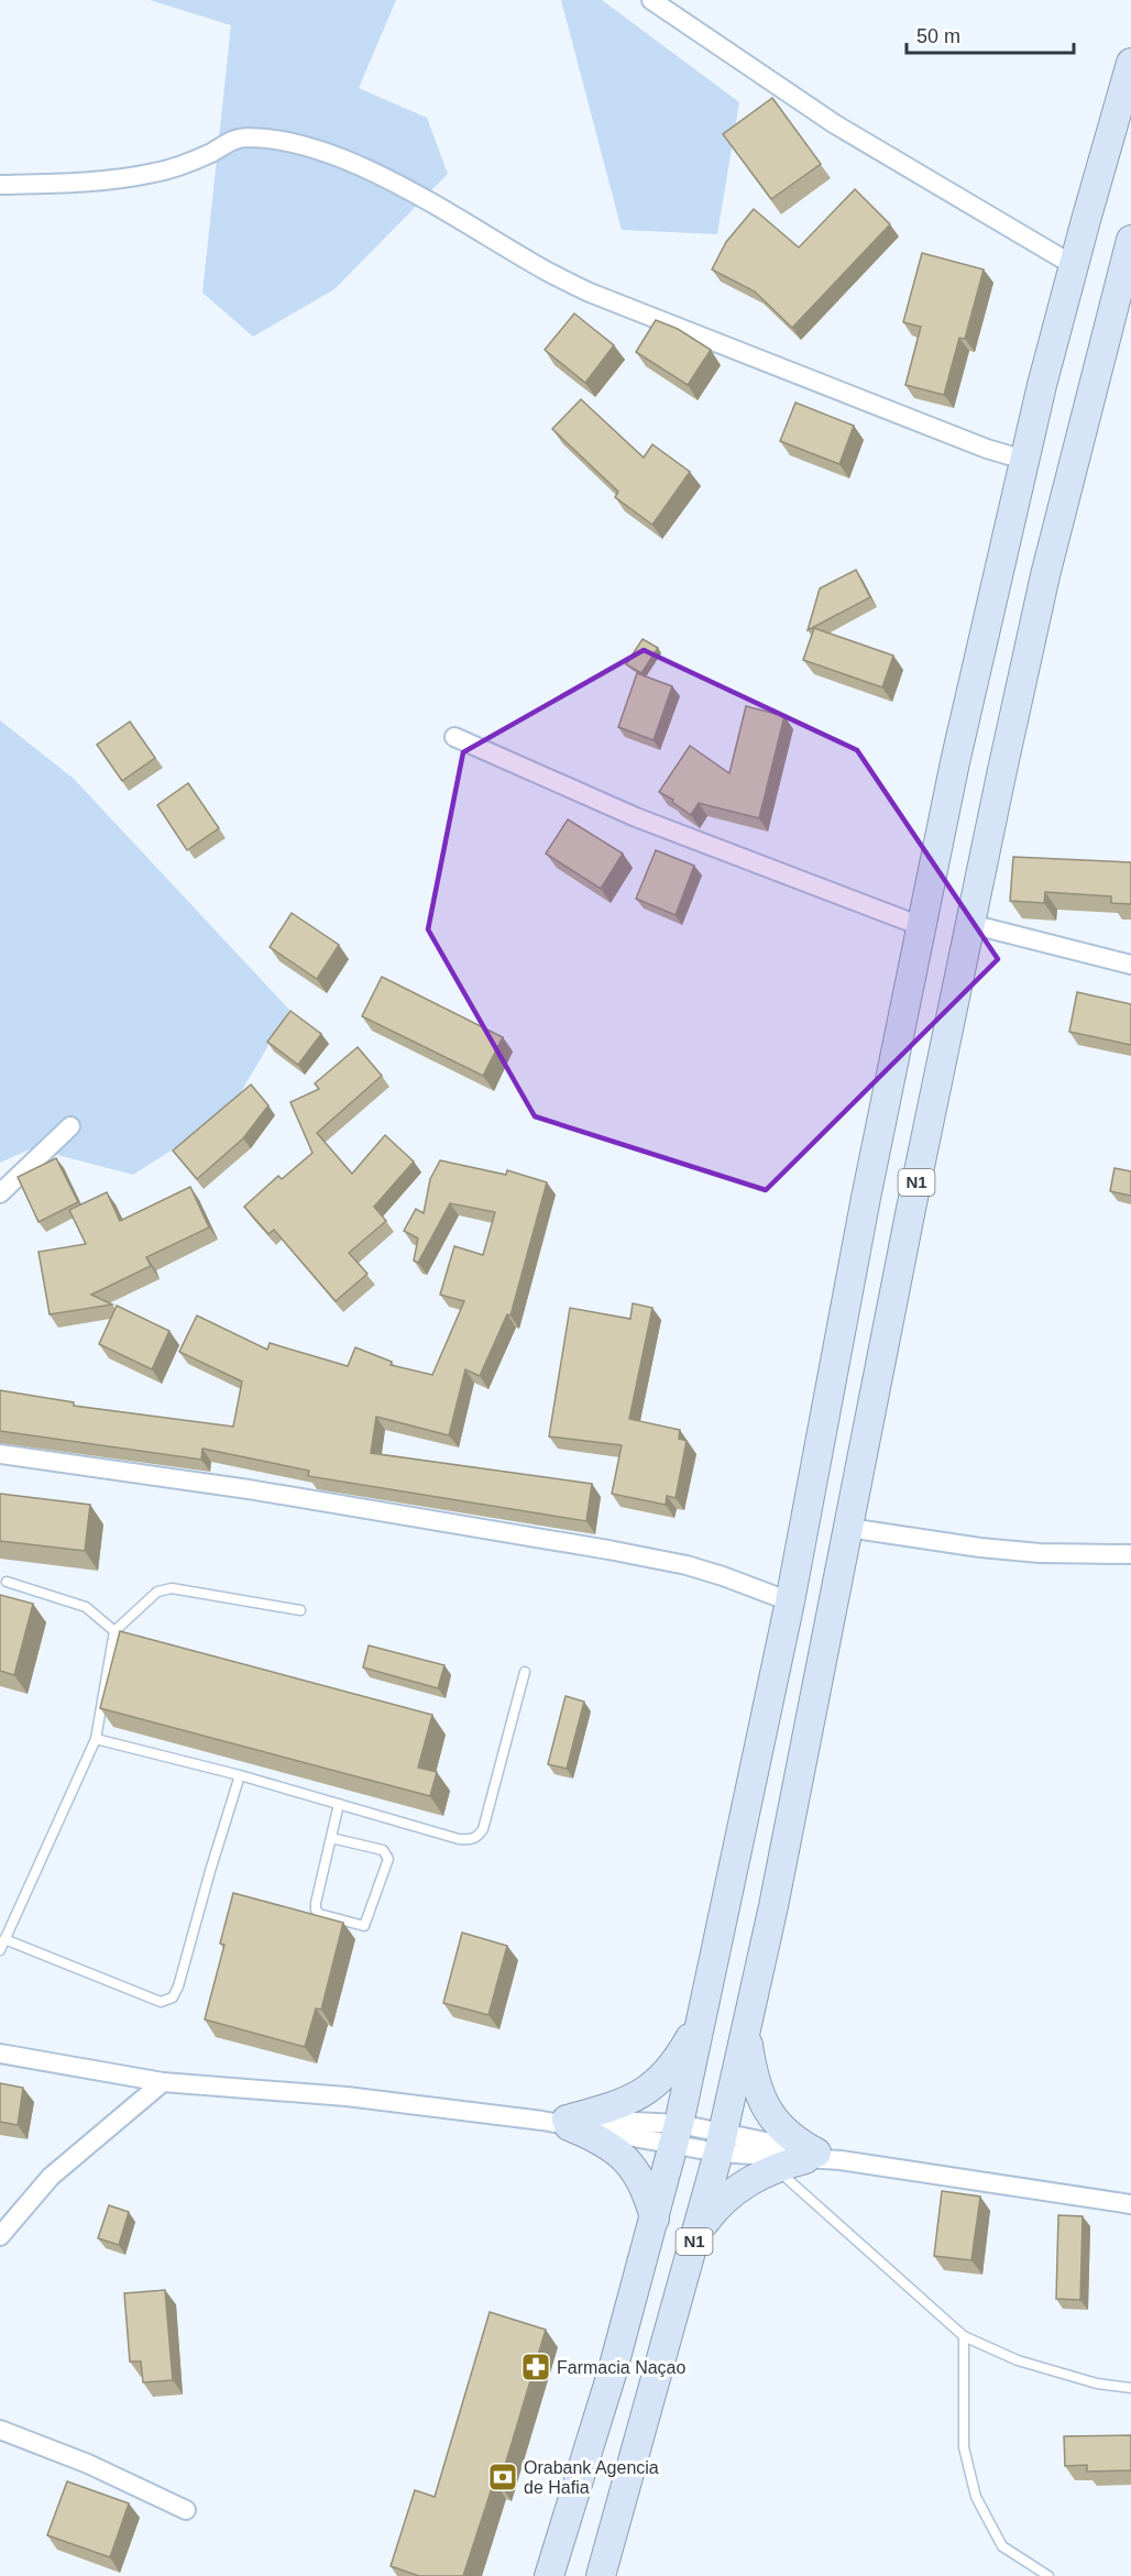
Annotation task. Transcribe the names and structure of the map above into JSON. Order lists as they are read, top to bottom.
{
  "streets": {
    "main road": ["N1"]
  },
  "places": {
    "pharmacy": ["Farmacia Naçao"],
    "bank": ["Orabank Agencia de Hafia"]
  },
  "scale_bar": "50 m"
}
